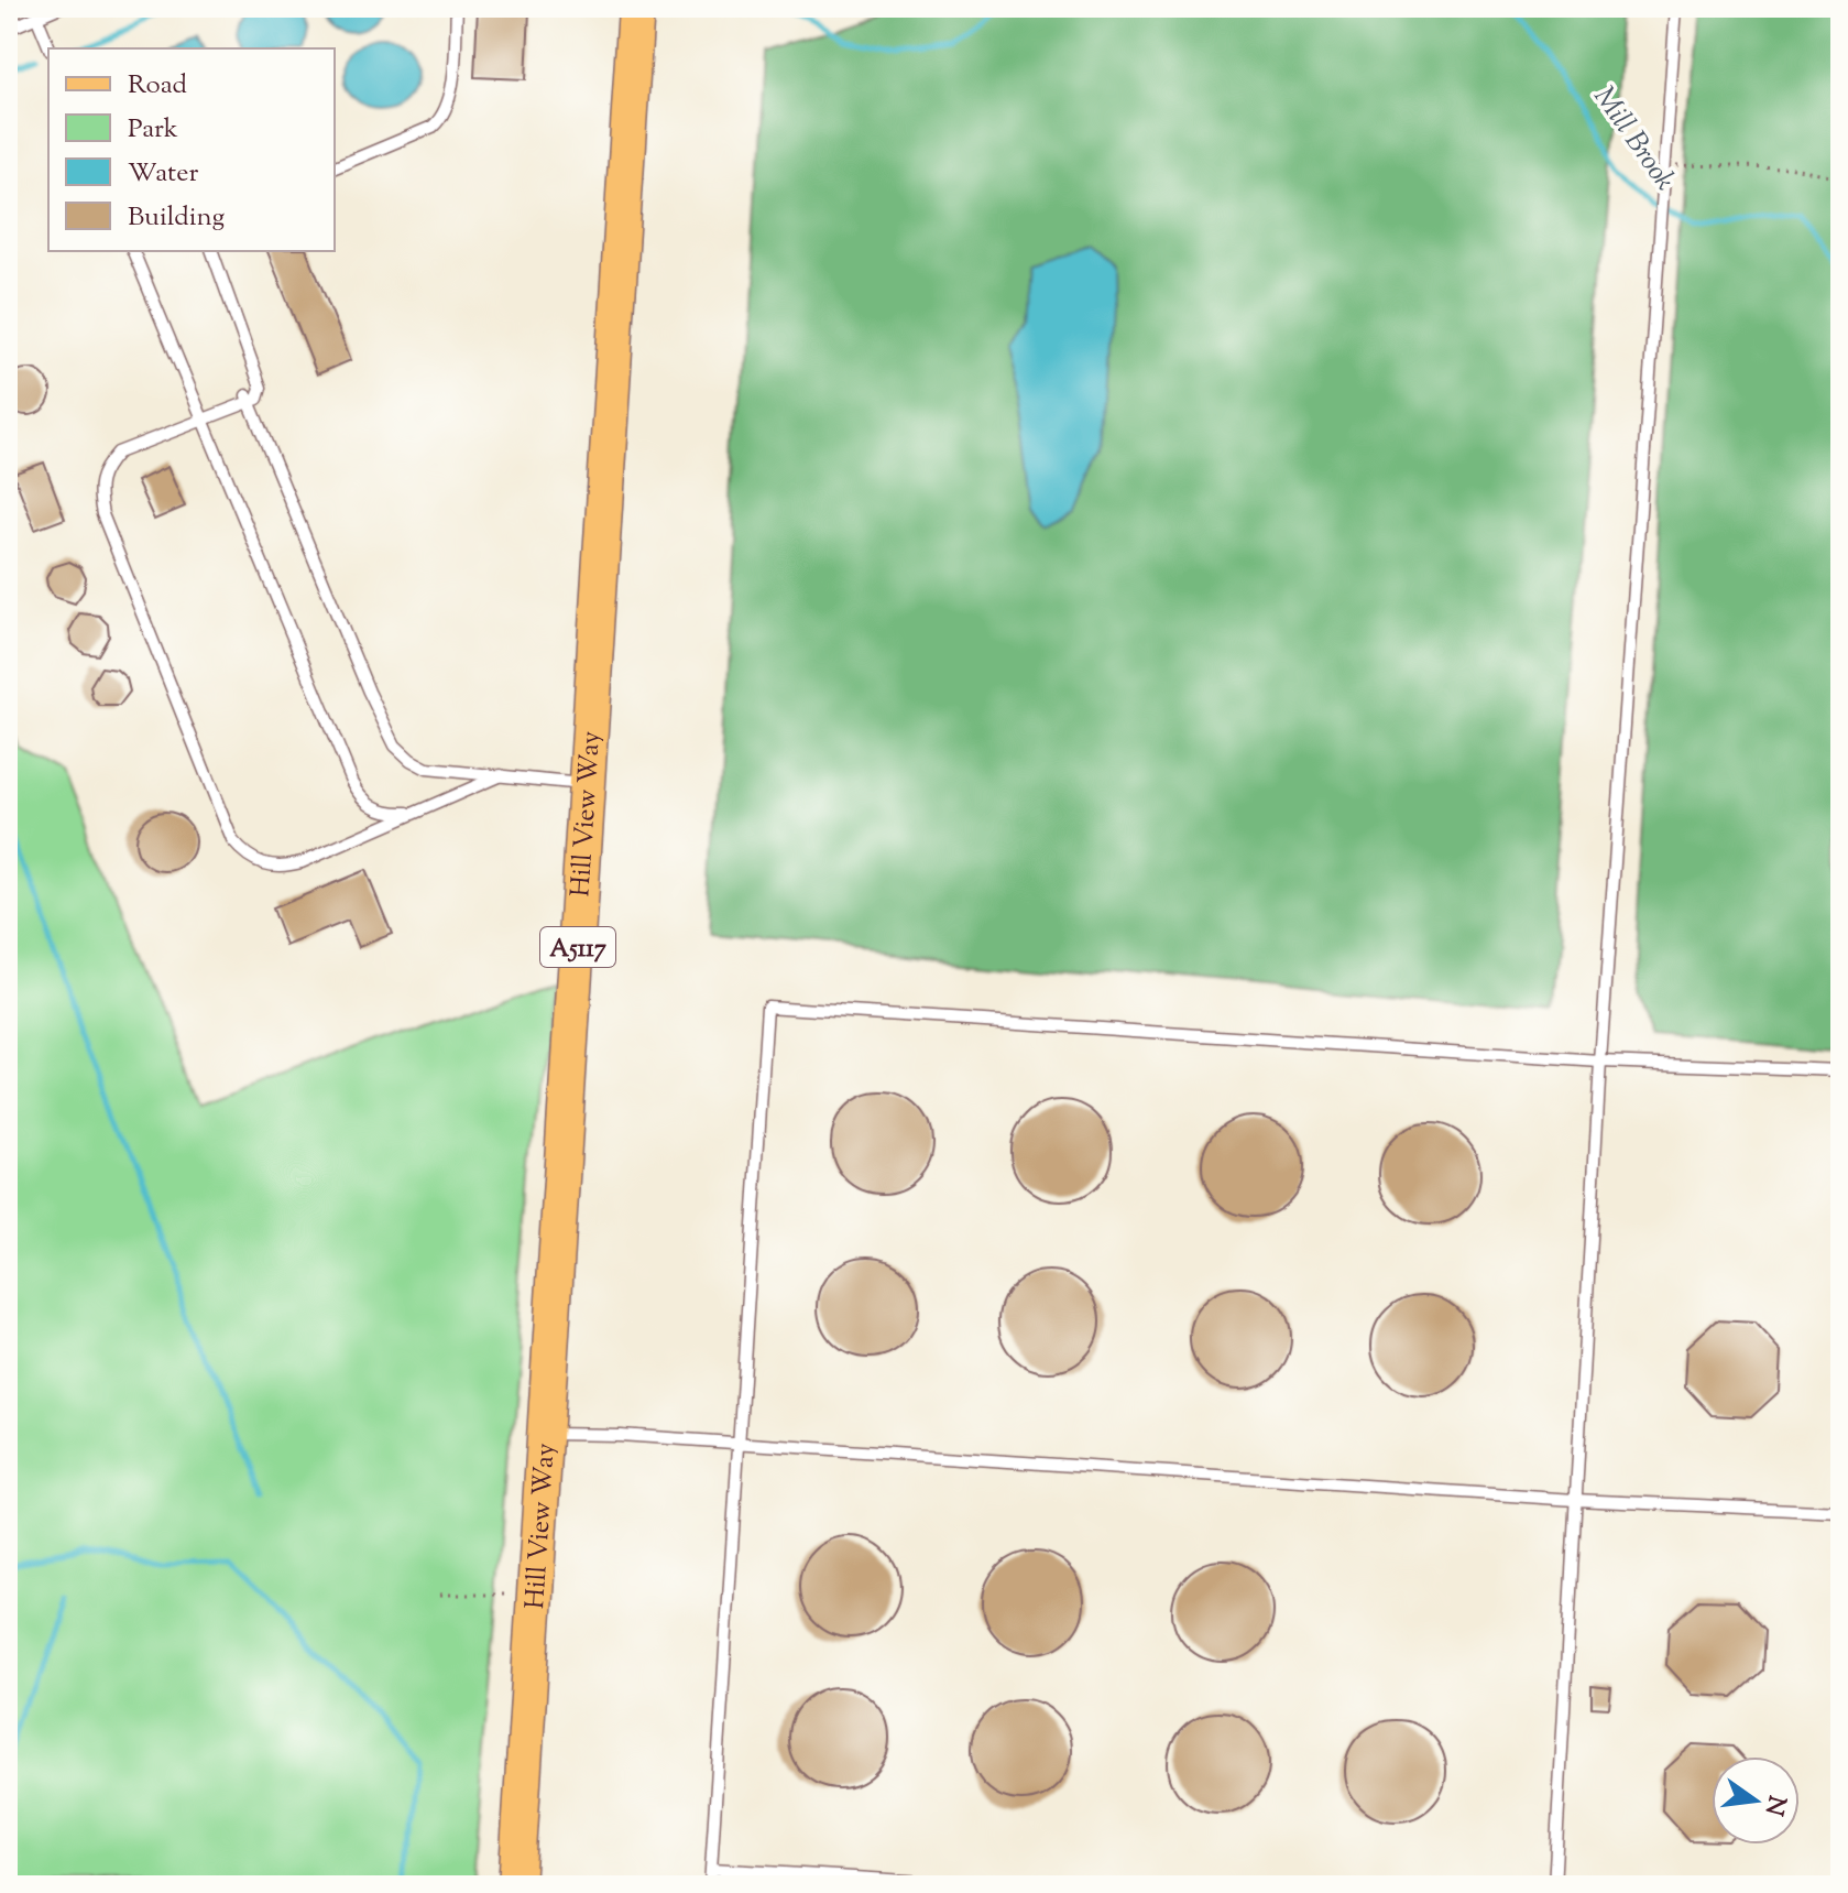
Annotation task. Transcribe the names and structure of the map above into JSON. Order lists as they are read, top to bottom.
{
  "streets": {
    "main road": ["Hill View Way", "A5117"]
  },
  "water": ["Mill Brook"],
  "legend": [
    "Road",
    "Park",
    "Water",
    "Building"
  ],
  "north": "right"
}
